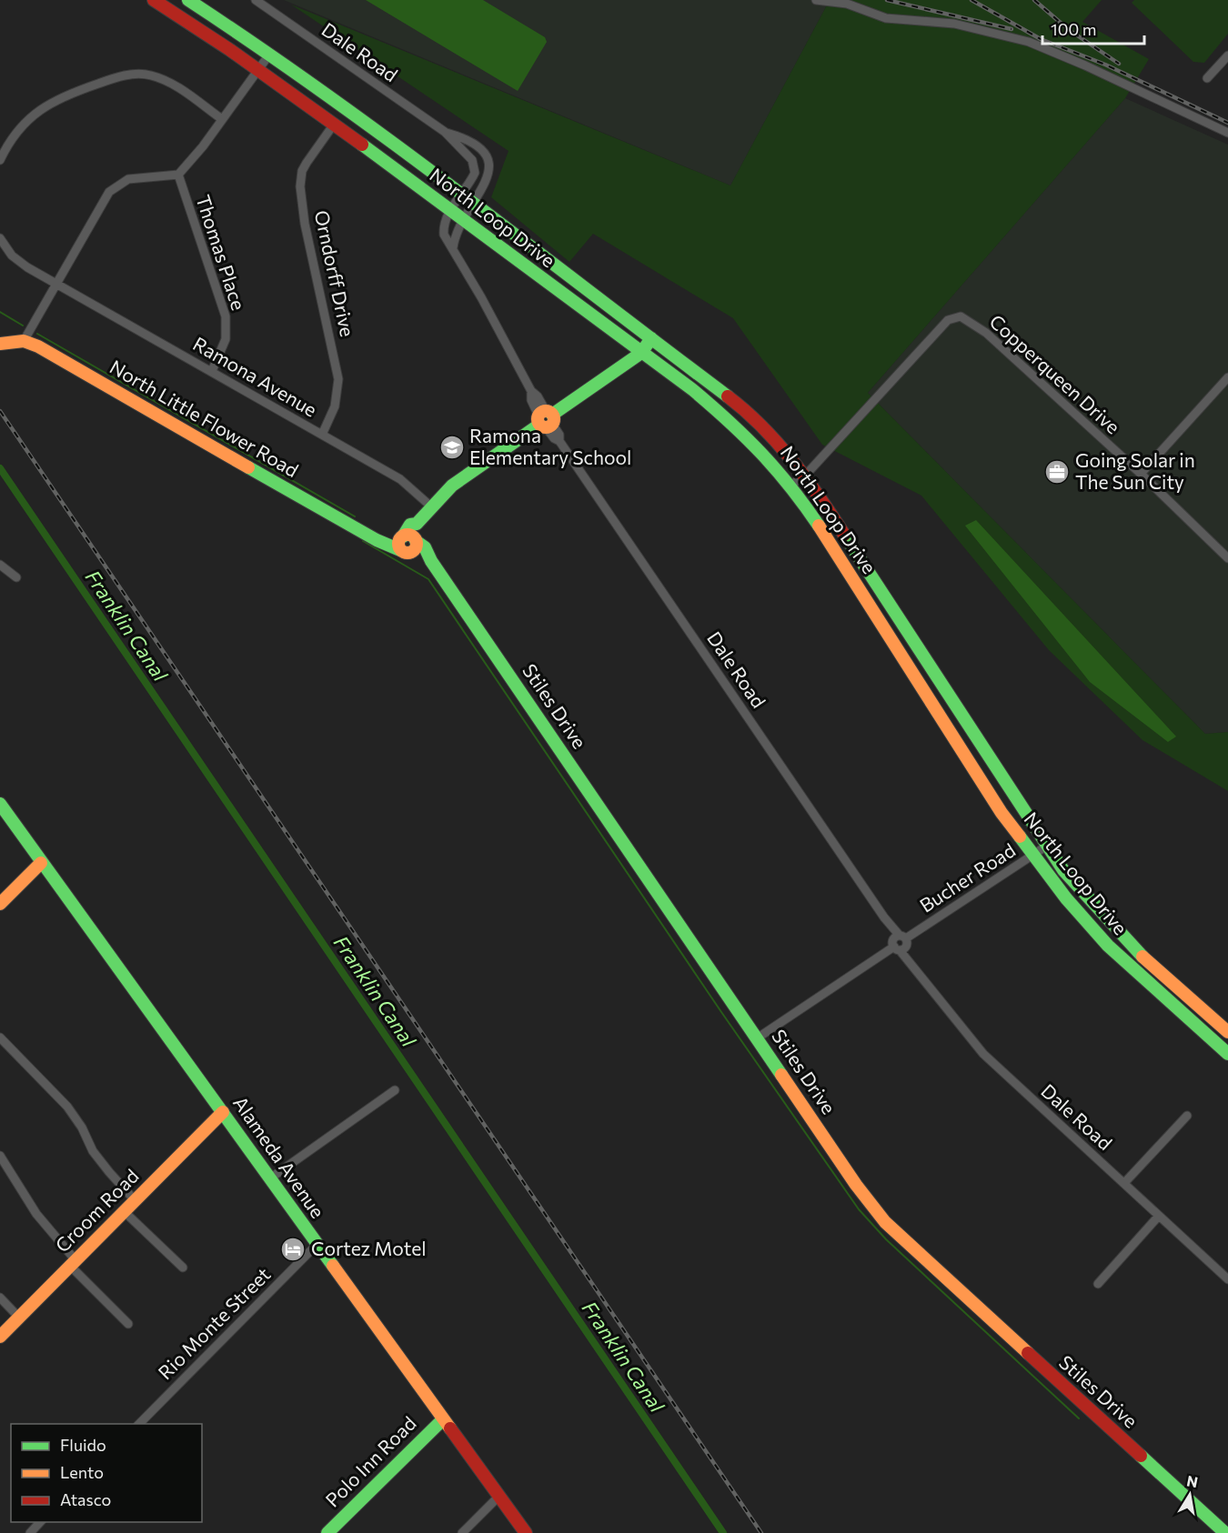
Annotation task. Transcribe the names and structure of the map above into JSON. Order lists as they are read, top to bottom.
{
  "streets": {
    "main road": [
      "North Loop Drive",
      "North Little Flower Road",
      "Stiles Drive",
      "Alameda Avenue",
      "Croom Road",
      "Polo Inn Road"
    ],
    "street": [
      "Dale Road",
      "Thomas Place",
      "Orndorff Drive",
      "Copperqueen Drive",
      "Ramona Avenue",
      "Bucher Road",
      "Rio Monte Street"
    ]
  },
  "crossings": [
    ["Dale Road", "North Loop Drive"],
    ["Dale Road", "Bucher Road"],
    ["North Loop Drive", "Orndorff Drive"],
    ["North Loop Drive", "Copperqueen Drive"],
    ["North Loop Drive", "Bucher Road"],
    ["Thomas Place", "Ramona Avenue"],
    ["Orndorff Drive", "Ramona Avenue"],
    ["North Little Flower Road", "Stiles Drive"],
    ["Stiles Drive", "Bucher Road"],
    ["Alameda Avenue", "Croom Road"],
    ["Alameda Avenue", "Rio Monte Street"],
    ["Alameda Avenue", "Polo Inn Road"]
  ],
  "water": ["Franklin Canal"],
  "places": {
    "school or university": ["Ramona Elementary School"],
    "office": ["Going Solar in The Sun City"],
    "hotel": ["Cortez Motel"]
  },
  "legend": ["Fluido", "Lento", "Atasco"],
  "scale_bar": "100 m",
  "north": "top"
}
